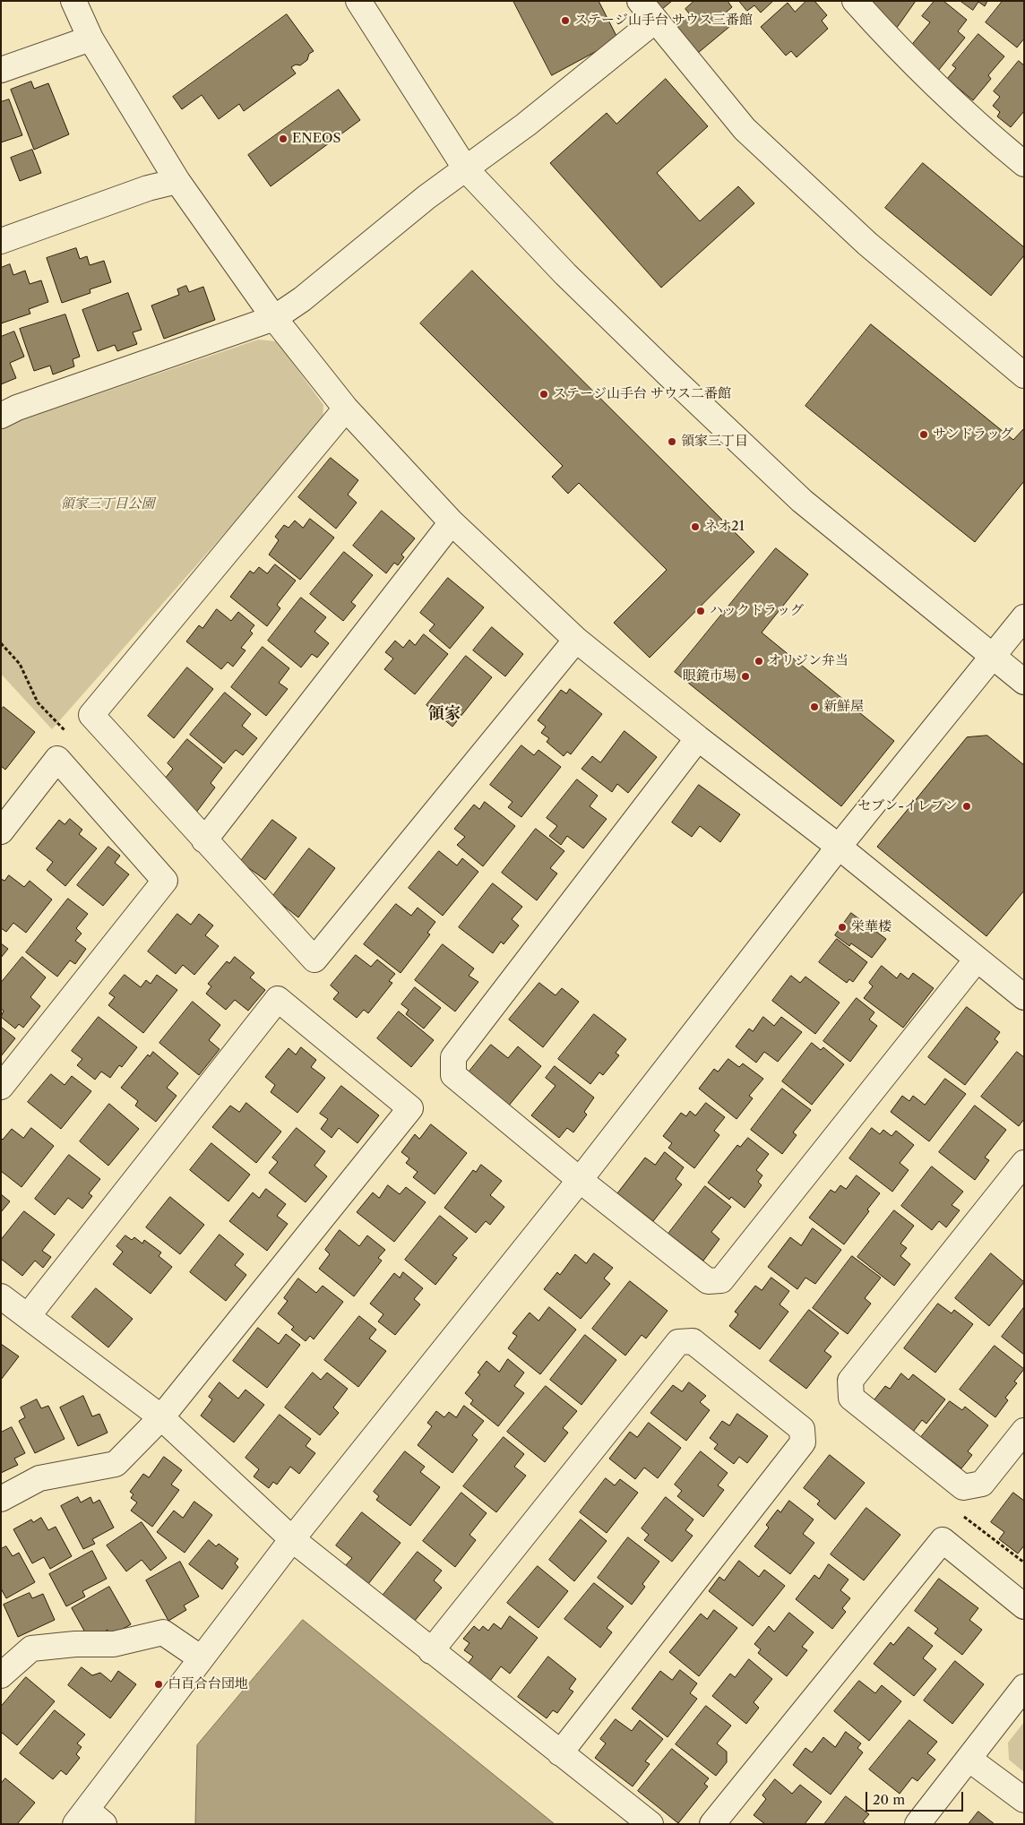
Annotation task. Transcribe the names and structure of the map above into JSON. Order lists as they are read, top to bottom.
{
  "districts": ["領家"],
  "parks": ["領家三丁目公園"],
  "places": [
    "ステージ山手台 サウス三番館",
    "ENEOS",
    "ステージ山手台 サウス二番館",
    "サンドラッグ",
    "領家三丁目",
    "ネオ21",
    "ハックドラッグ",
    "オリジン弁当",
    "眼鏡市場",
    "新鮮屋",
    "セブン-イレブン",
    "栄華楼",
    "白百合台団地"
  ],
  "scale_bar": "20 m"
}
